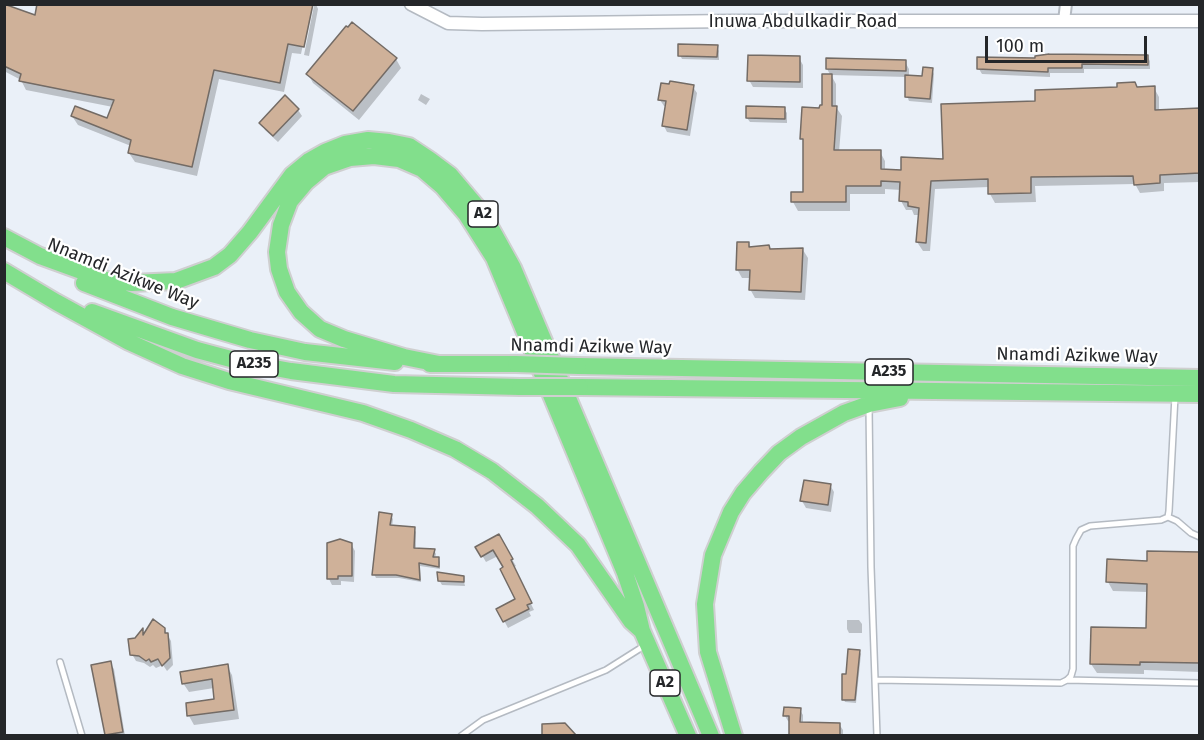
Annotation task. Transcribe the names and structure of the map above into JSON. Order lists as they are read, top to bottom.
{
  "streets": {
    "highway": ["A2", "Nnamdi Azikwe Way", "A235"],
    "street": ["Inuwa Abdulkadir Road"]
  },
  "crossings": [
    ["A2", "Nnamdi Azikwe Way"]
  ],
  "scale_bar": "100 m"
}
